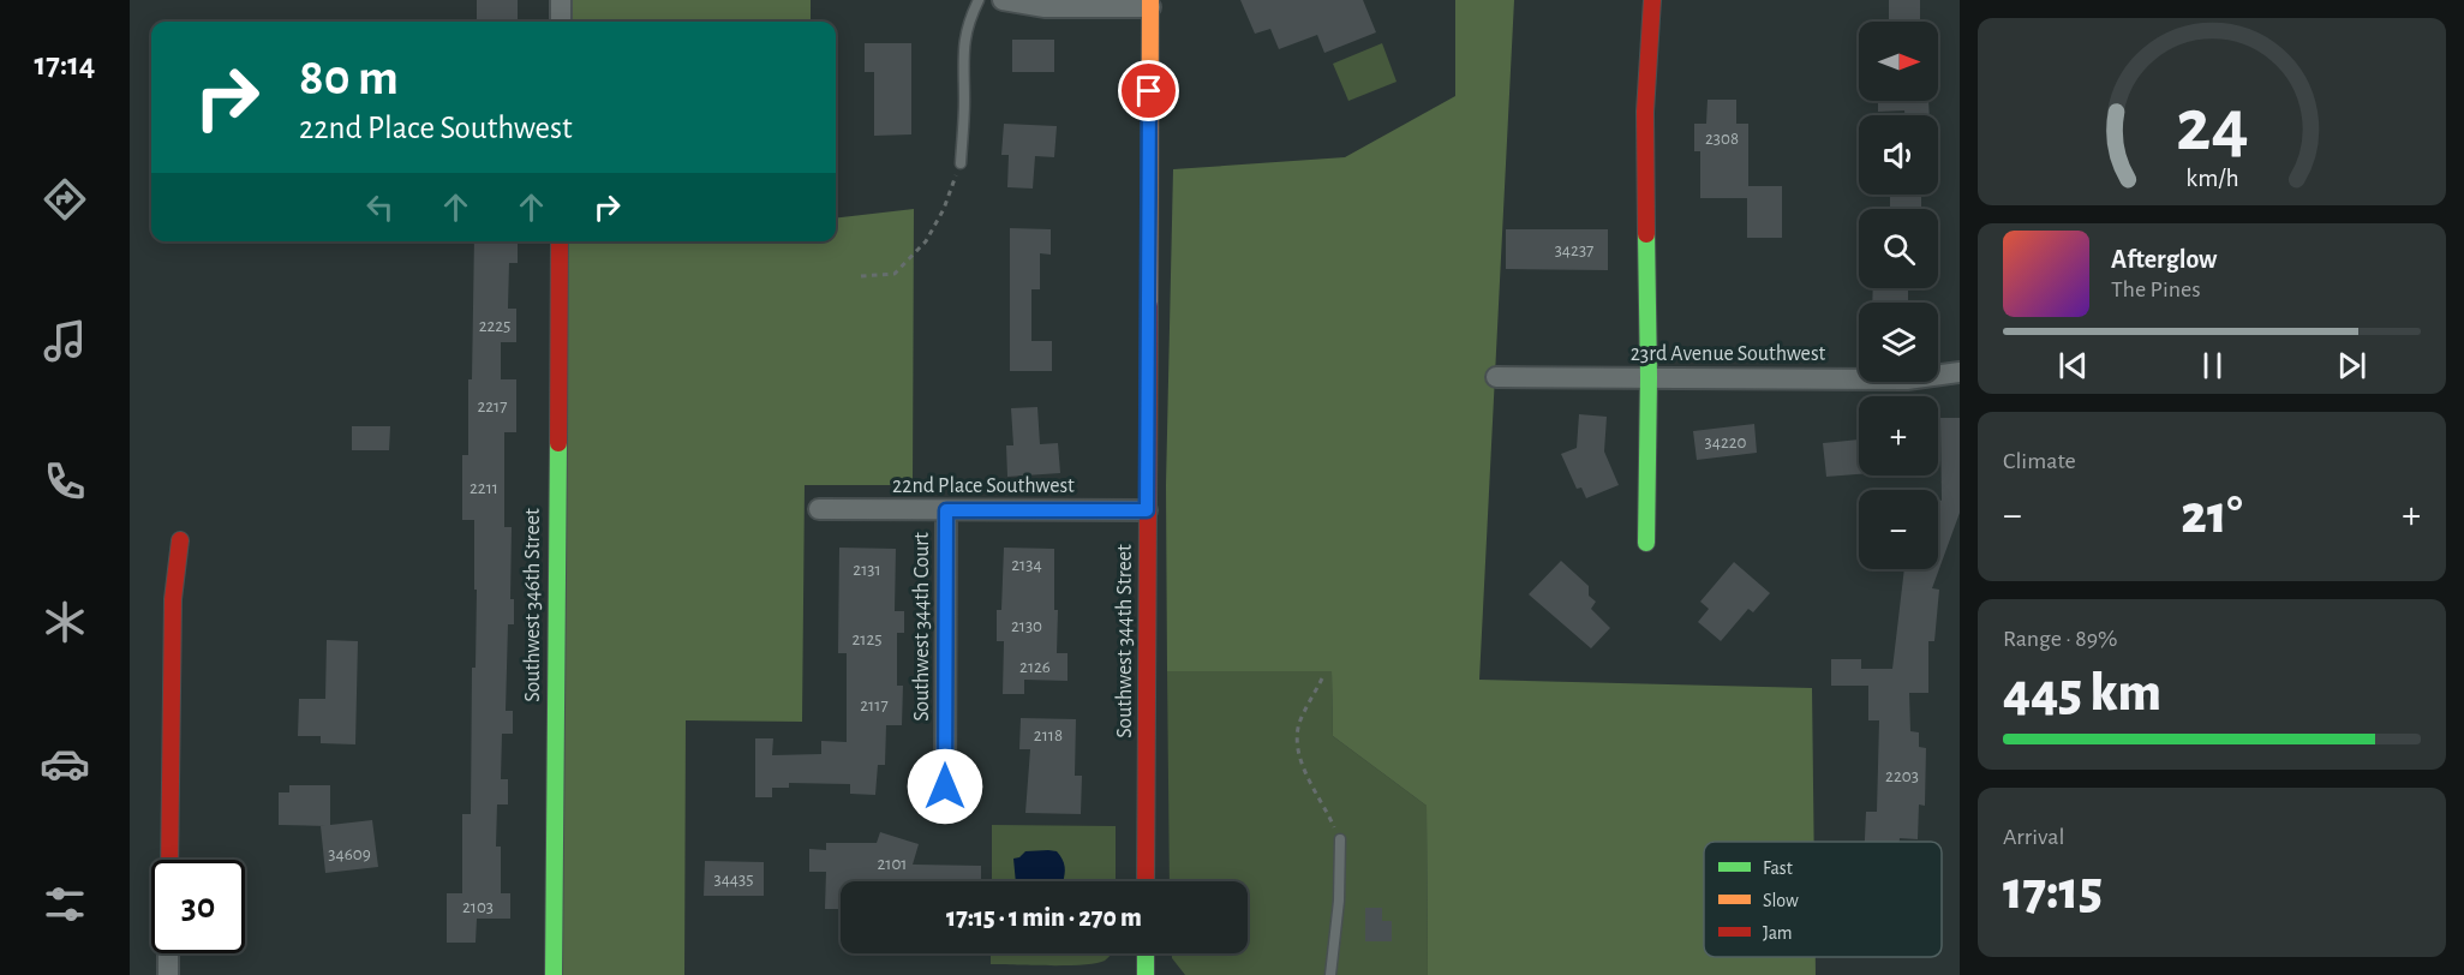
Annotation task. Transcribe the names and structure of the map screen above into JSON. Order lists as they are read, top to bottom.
{
  "streets": {
    "street": [
      "23rd Avenue Southwest",
      "22nd Place Southwest",
      "Southwest 346th Street",
      "Southwest 344th Court",
      "Southwest 344th Street"
    ]
  },
  "crossings": [
    ["22nd Place Southwest", "Southwest 344th Court"],
    ["22nd Place Southwest", "Southwest 344th Street"]
  ],
  "house_numbers": [
    "2308",
    "34237",
    "2225",
    "2217",
    "34220",
    "2211",
    "2134",
    "2131",
    "2130",
    "2125",
    "2126",
    "2117",
    "2118",
    "2203",
    "34609",
    "2101",
    "34435",
    "2103"
  ],
  "legend": ["Fast", "Slow", "Jam"],
  "north": "right",
  "page": {
    "tabs": "17:14",
    "map_buttons": ["+", "−"],
    "turn": ["80 m", "22nd Place Southwest"],
    "song": ["Afterglow", "The Pines"],
    "tile": [
      "Climate",
      ["Range · 89%", "445 km"],
      ["Arrival", "17:15"]
    ],
    "heat": ["−", "21°", "+"],
    "limit": "30",
    "trip": "17:15 · 1 min · 270 m",
    "gauge": ["24", "km/h"]
  }
}
